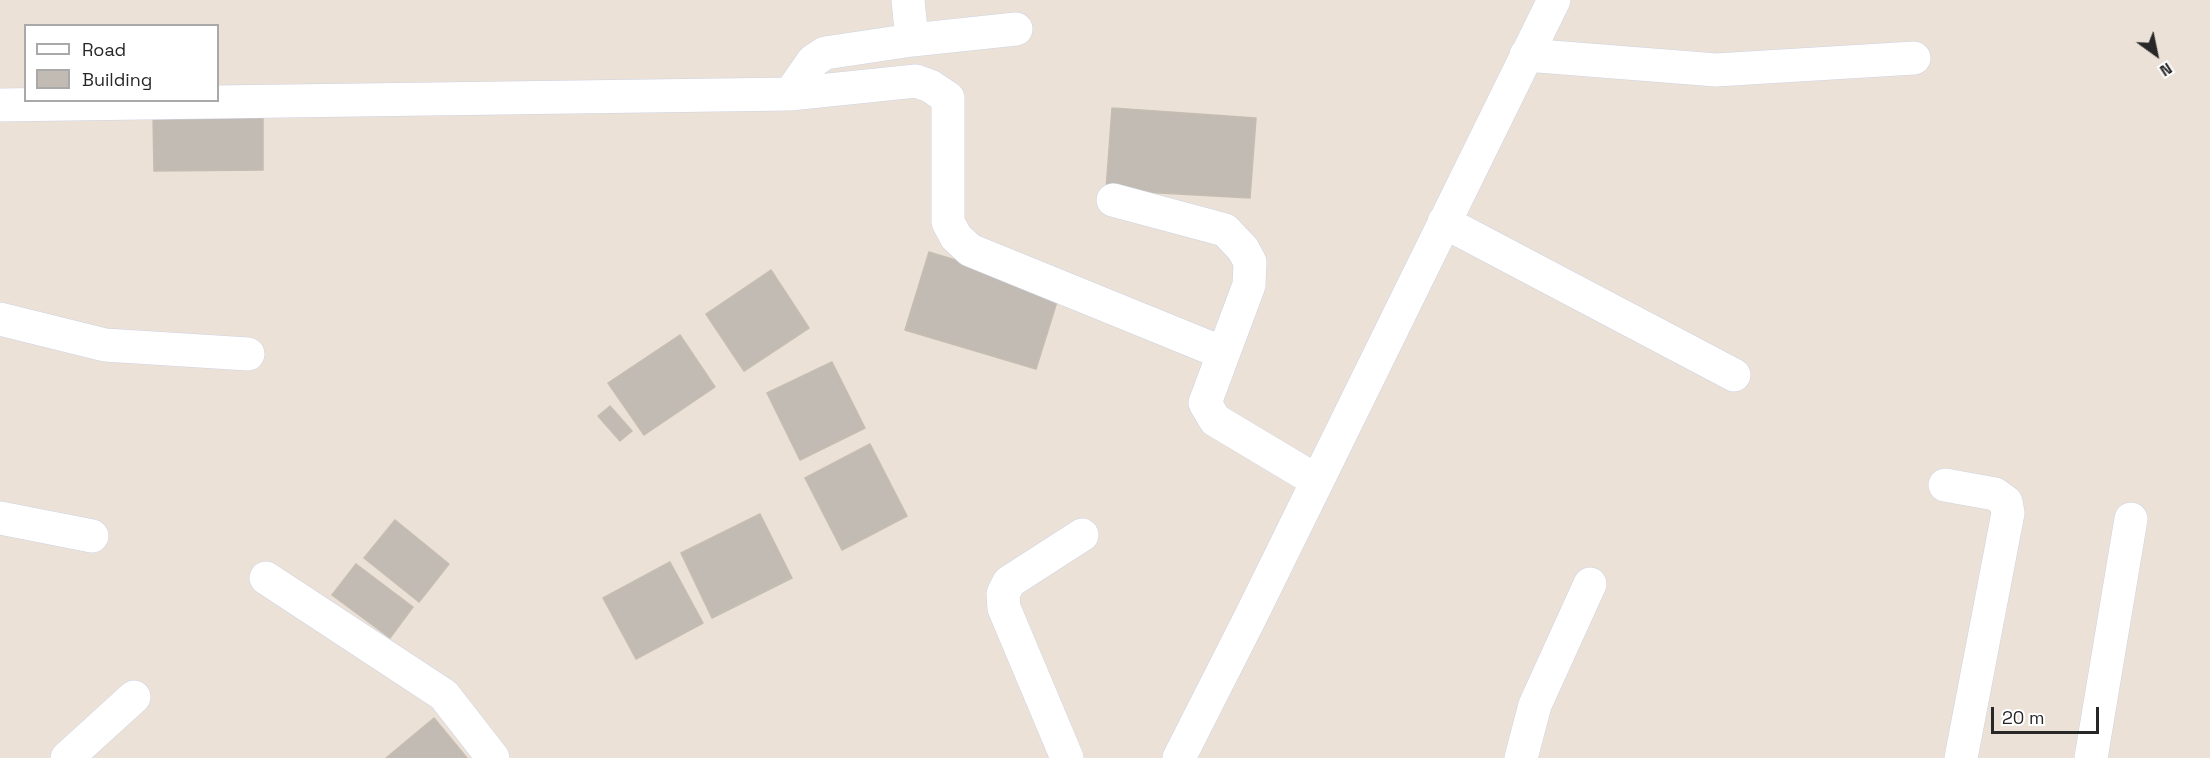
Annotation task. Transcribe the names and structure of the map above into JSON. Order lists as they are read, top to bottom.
{
  "legend": ["Road", "Building"],
  "scale_bar": "20 m",
  "north": "bottom right"
}
